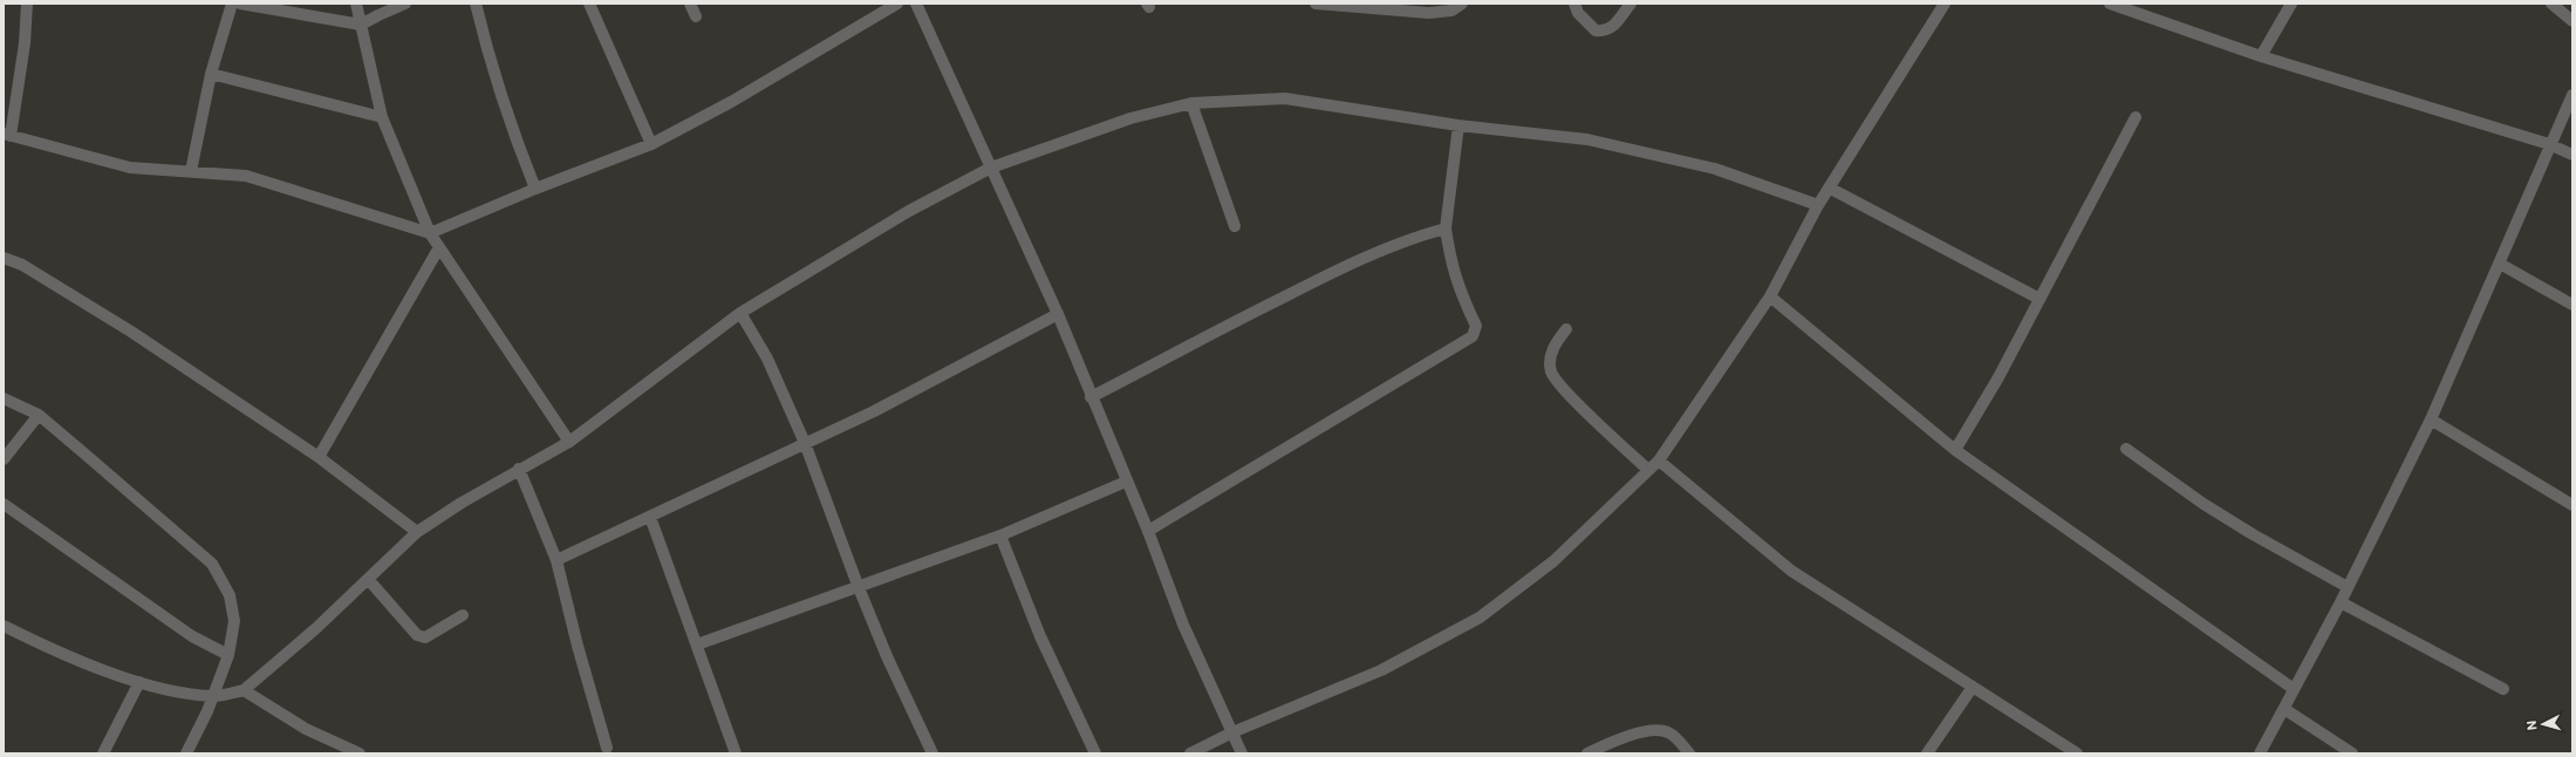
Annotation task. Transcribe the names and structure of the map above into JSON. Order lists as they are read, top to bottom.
{
  "north": "left"
}
